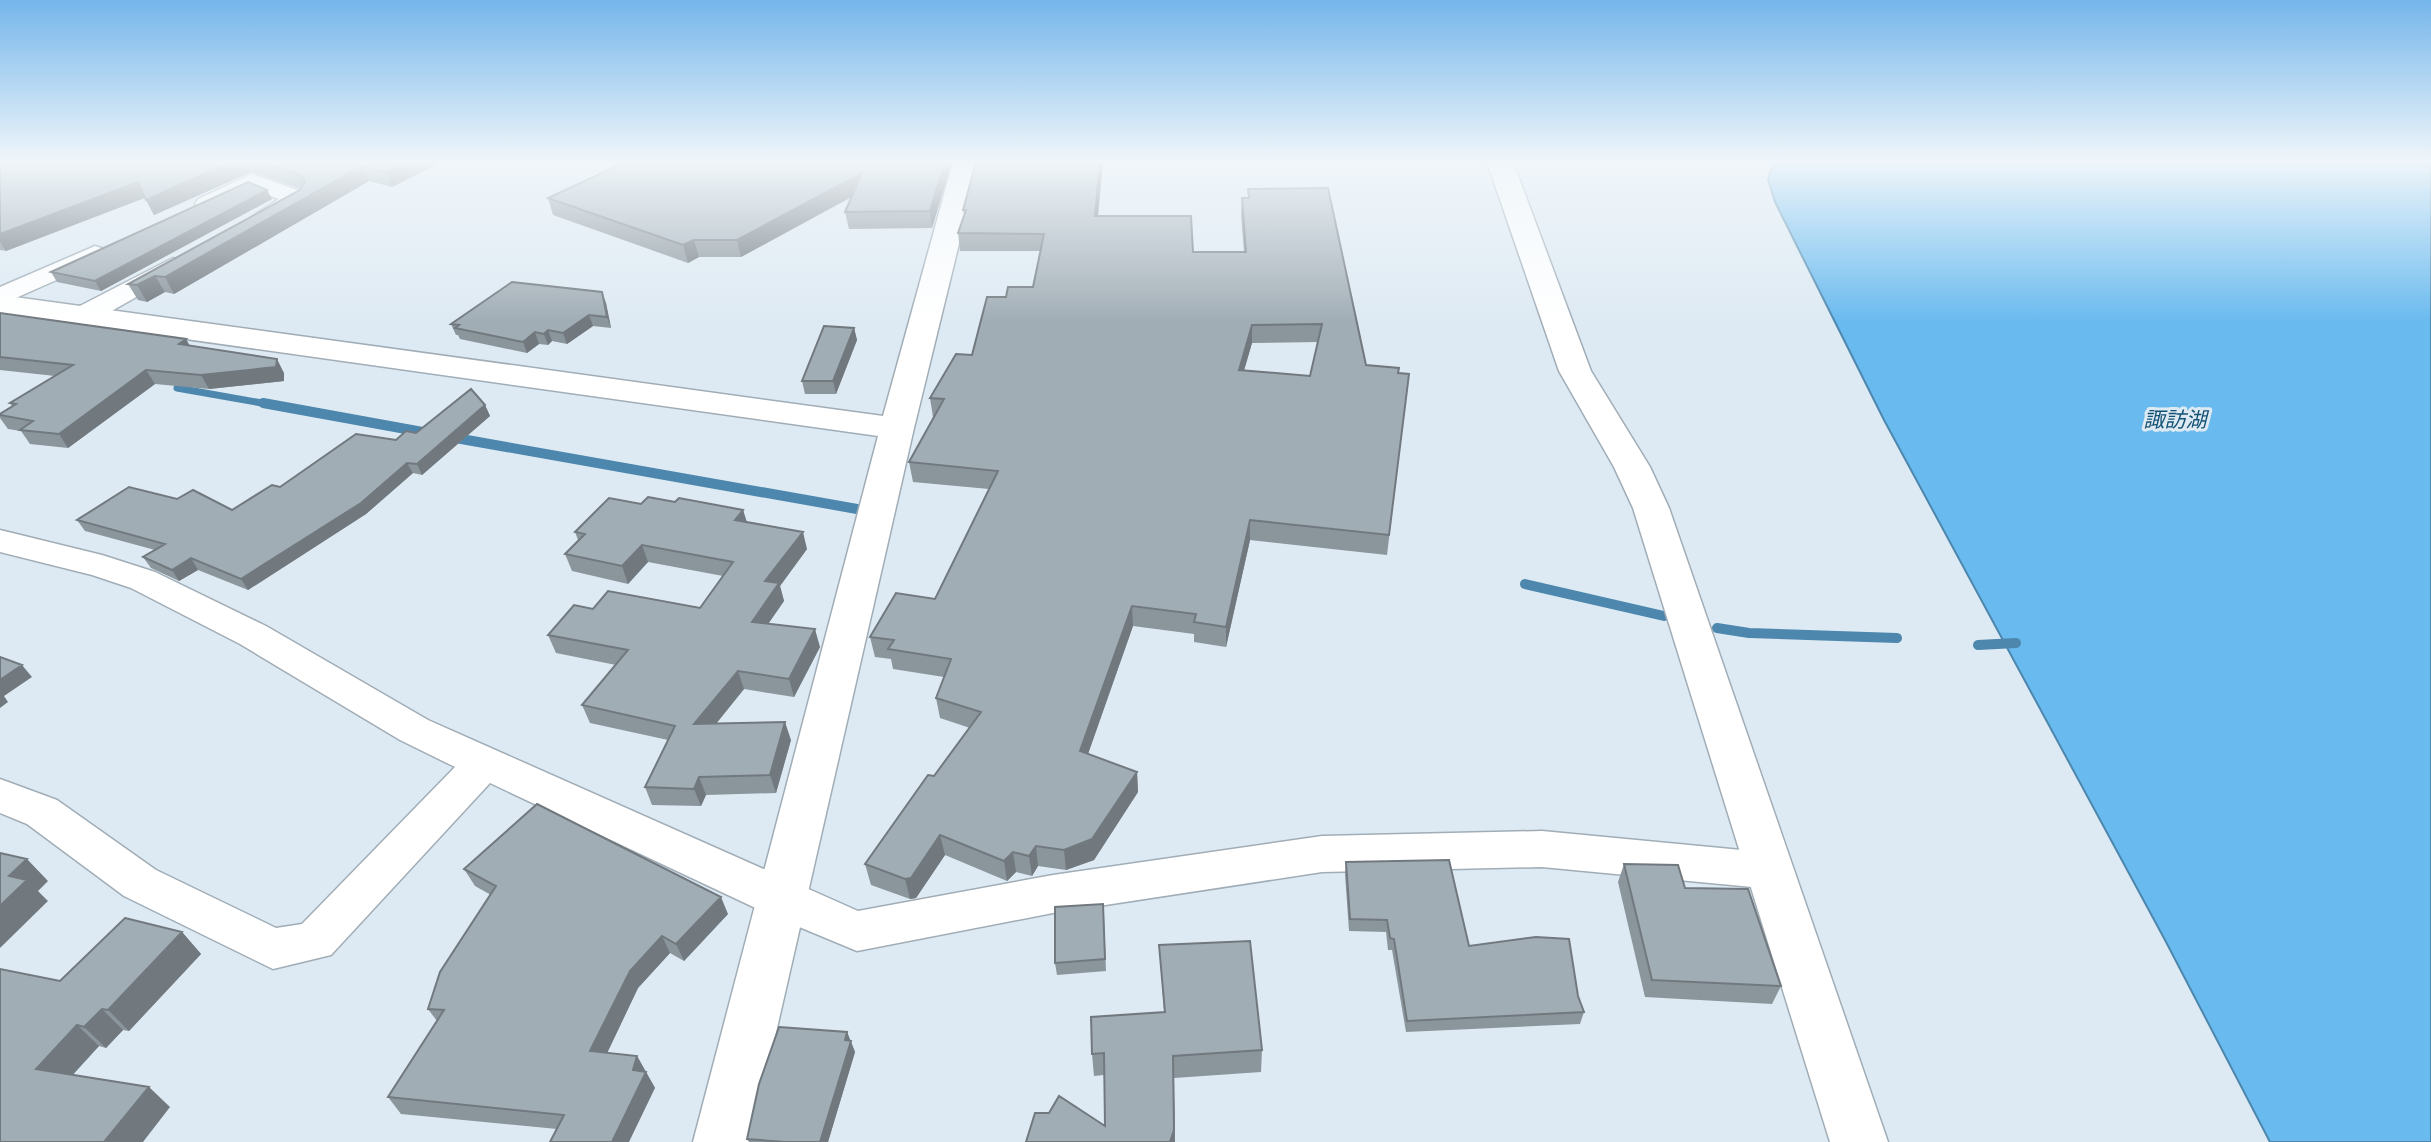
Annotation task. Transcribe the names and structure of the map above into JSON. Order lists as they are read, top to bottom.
{
  "water": ["諏訪湖"]
}
